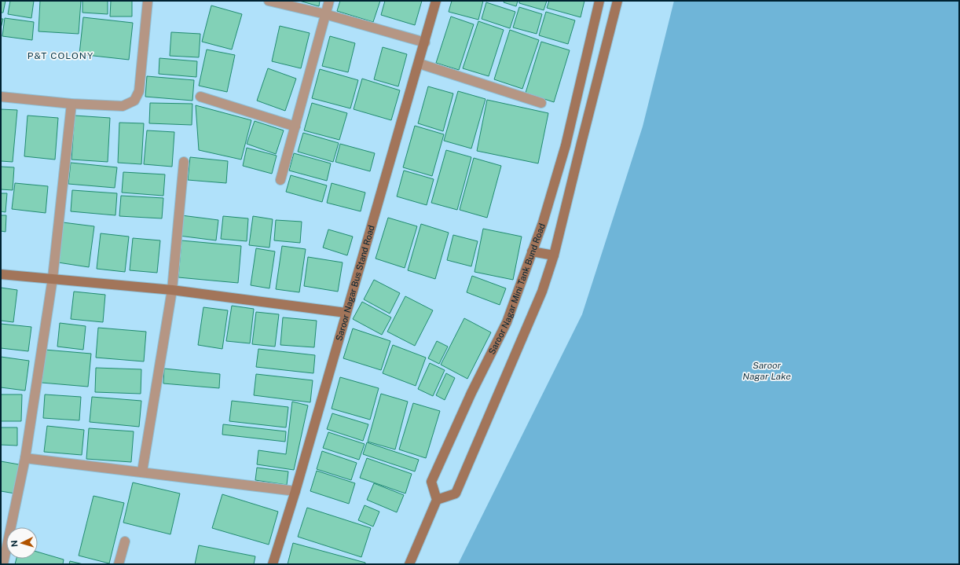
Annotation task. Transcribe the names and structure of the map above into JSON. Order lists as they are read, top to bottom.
{
  "streets": {
    "main road": ["Saroor Nagar Bus Stand Road", "Saroor Nagar Mini Tank Bund Road"]
  },
  "districts": ["P&T COLONY"],
  "water": ["Saroor Nagar Lake"],
  "north": "left"
}
